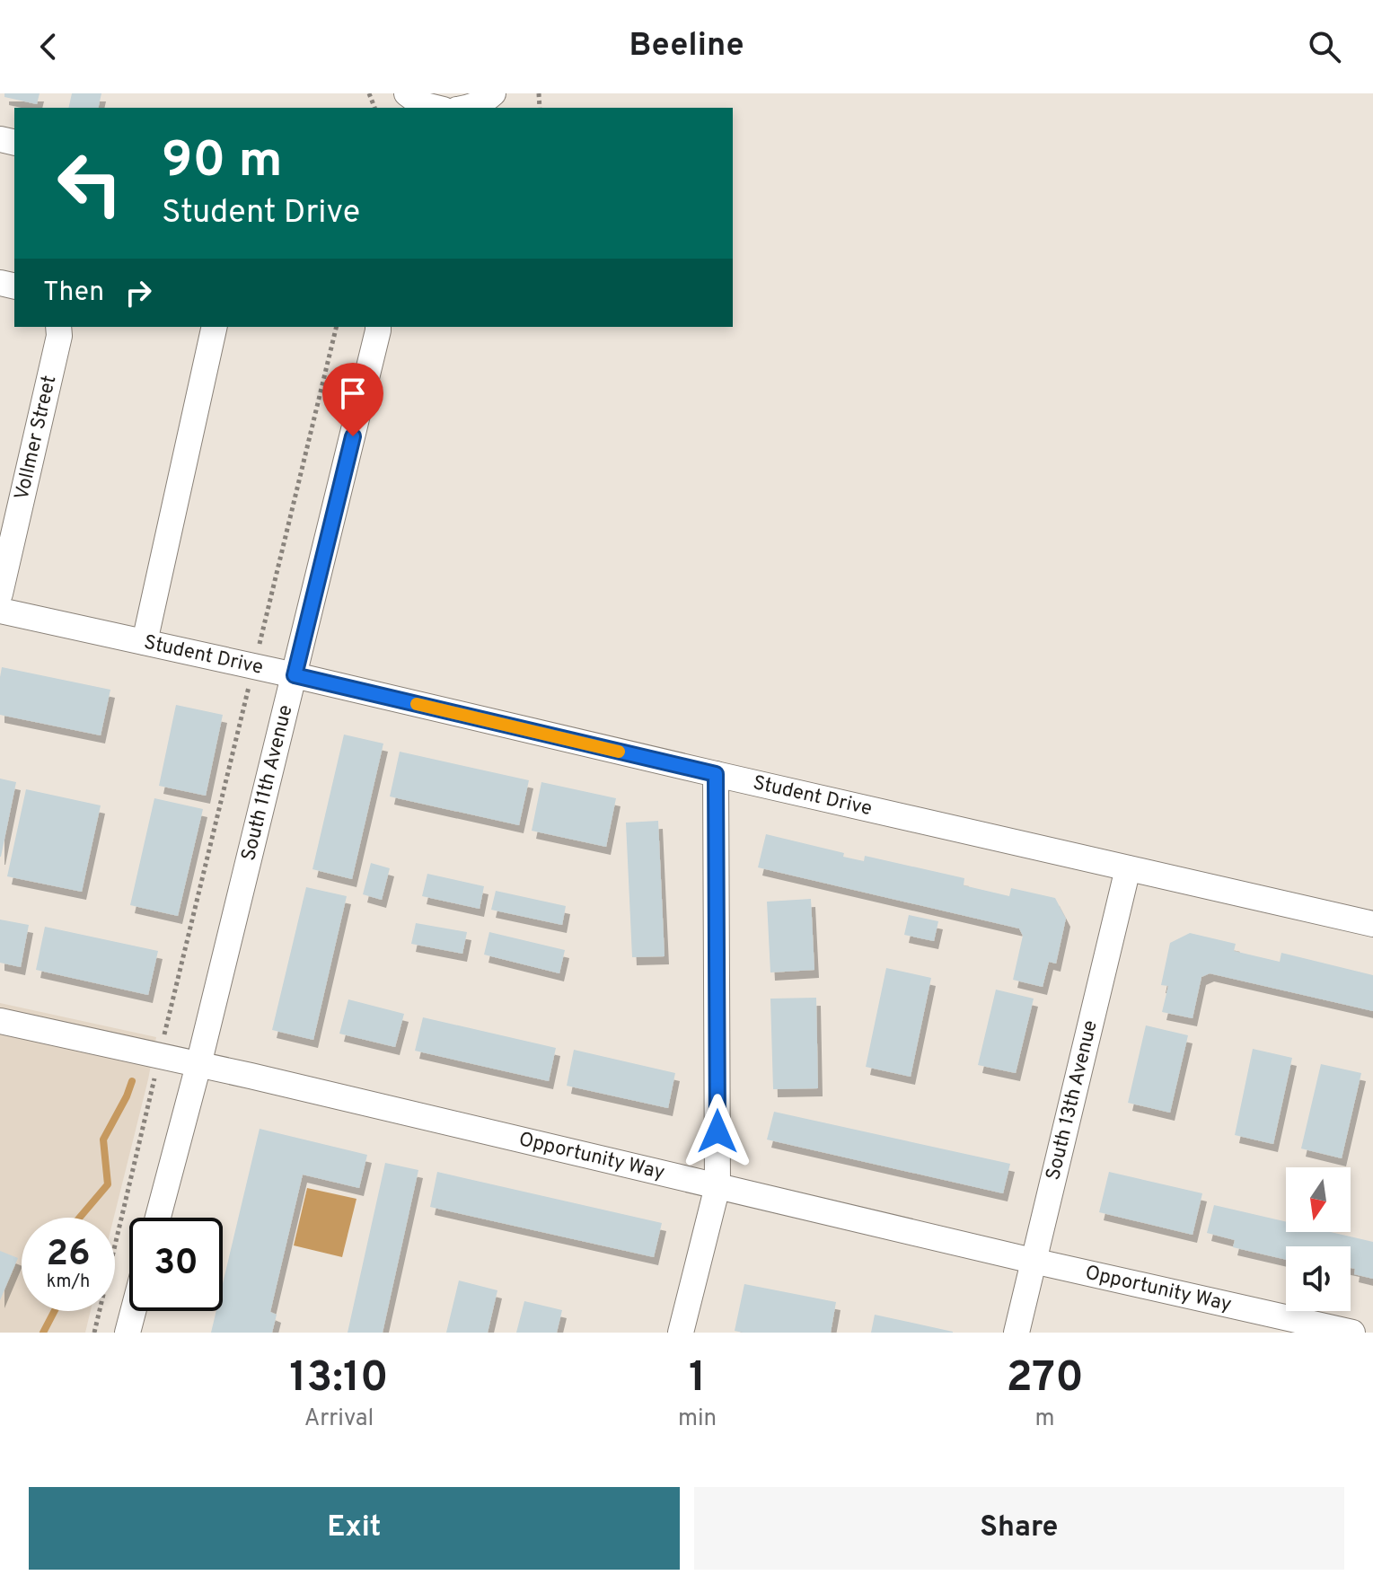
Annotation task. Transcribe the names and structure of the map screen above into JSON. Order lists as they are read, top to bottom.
{
  "streets": {
    "street": [
      "Vollmer Street",
      "Student Drive",
      "South 11th Avenue",
      "South 13th Avenue",
      "Opportunity Way"
    ]
  },
  "crossings": [
    ["Student Drive", "South 11th Avenue"],
    ["Student Drive", "South 13th Avenue"],
    ["South 11th Avenue", "Opportunity Way"],
    ["South 13th Avenue", "Opportunity Way"]
  ],
  "north": "bottom",
  "page": {
    "header": "Beeline",
    "turn": ["90 m", "Student Drive"],
    "then": "Then",
    "speed": "26 km/h",
    "limit": "30",
    "eta": [
      "13:10",
      "Arrival",
      "1",
      "min",
      "270",
      "m"
    ],
    "buttons": ["Exit", "Share"]
  }
}
